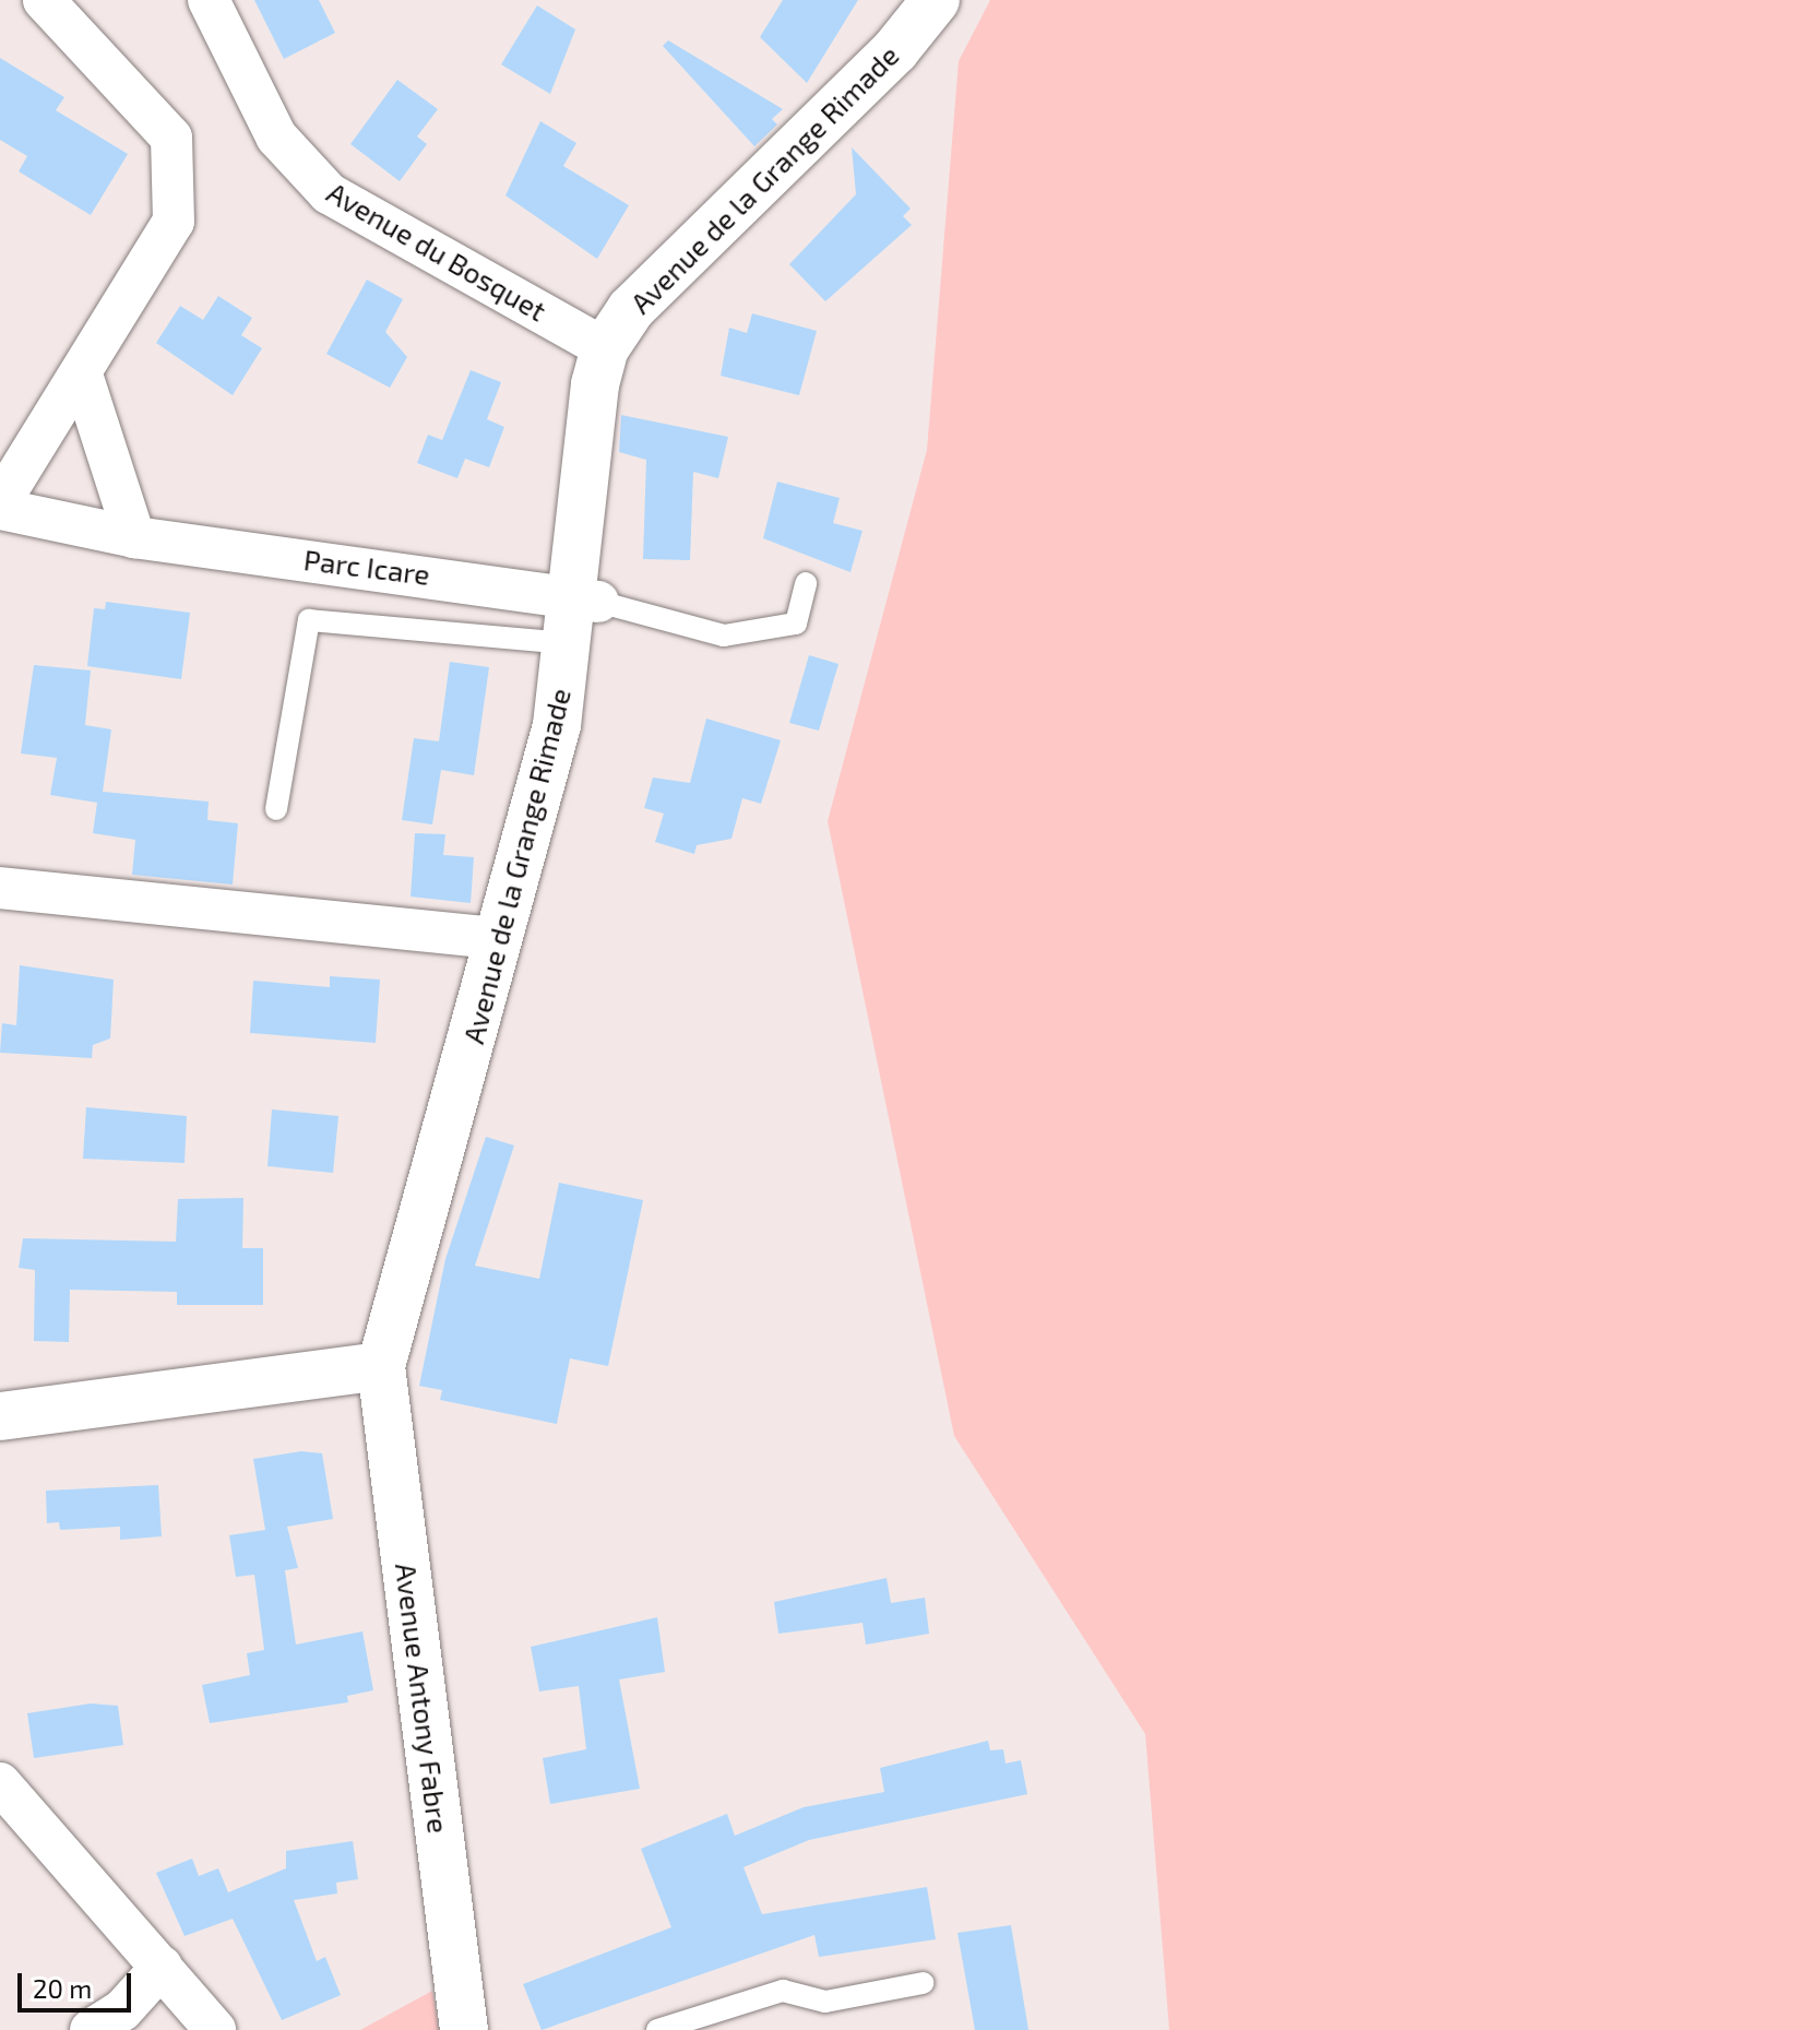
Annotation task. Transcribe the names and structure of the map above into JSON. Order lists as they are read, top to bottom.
{
  "streets": {
    "street": [
      "Avenue de la Grange Rimade",
      "Avenue du Bosquet",
      "Parc Icare",
      "Avenue Antony Fabre"
    ]
  },
  "crossings": [
    ["Avenue de la Grange Rimade", "Avenue du Bosquet"],
    ["Avenue de la Grange Rimade", "Parc Icare"],
    ["Avenue de la Grange Rimade", "Avenue Antony Fabre"]
  ],
  "scale_bar": "20 m"
}
